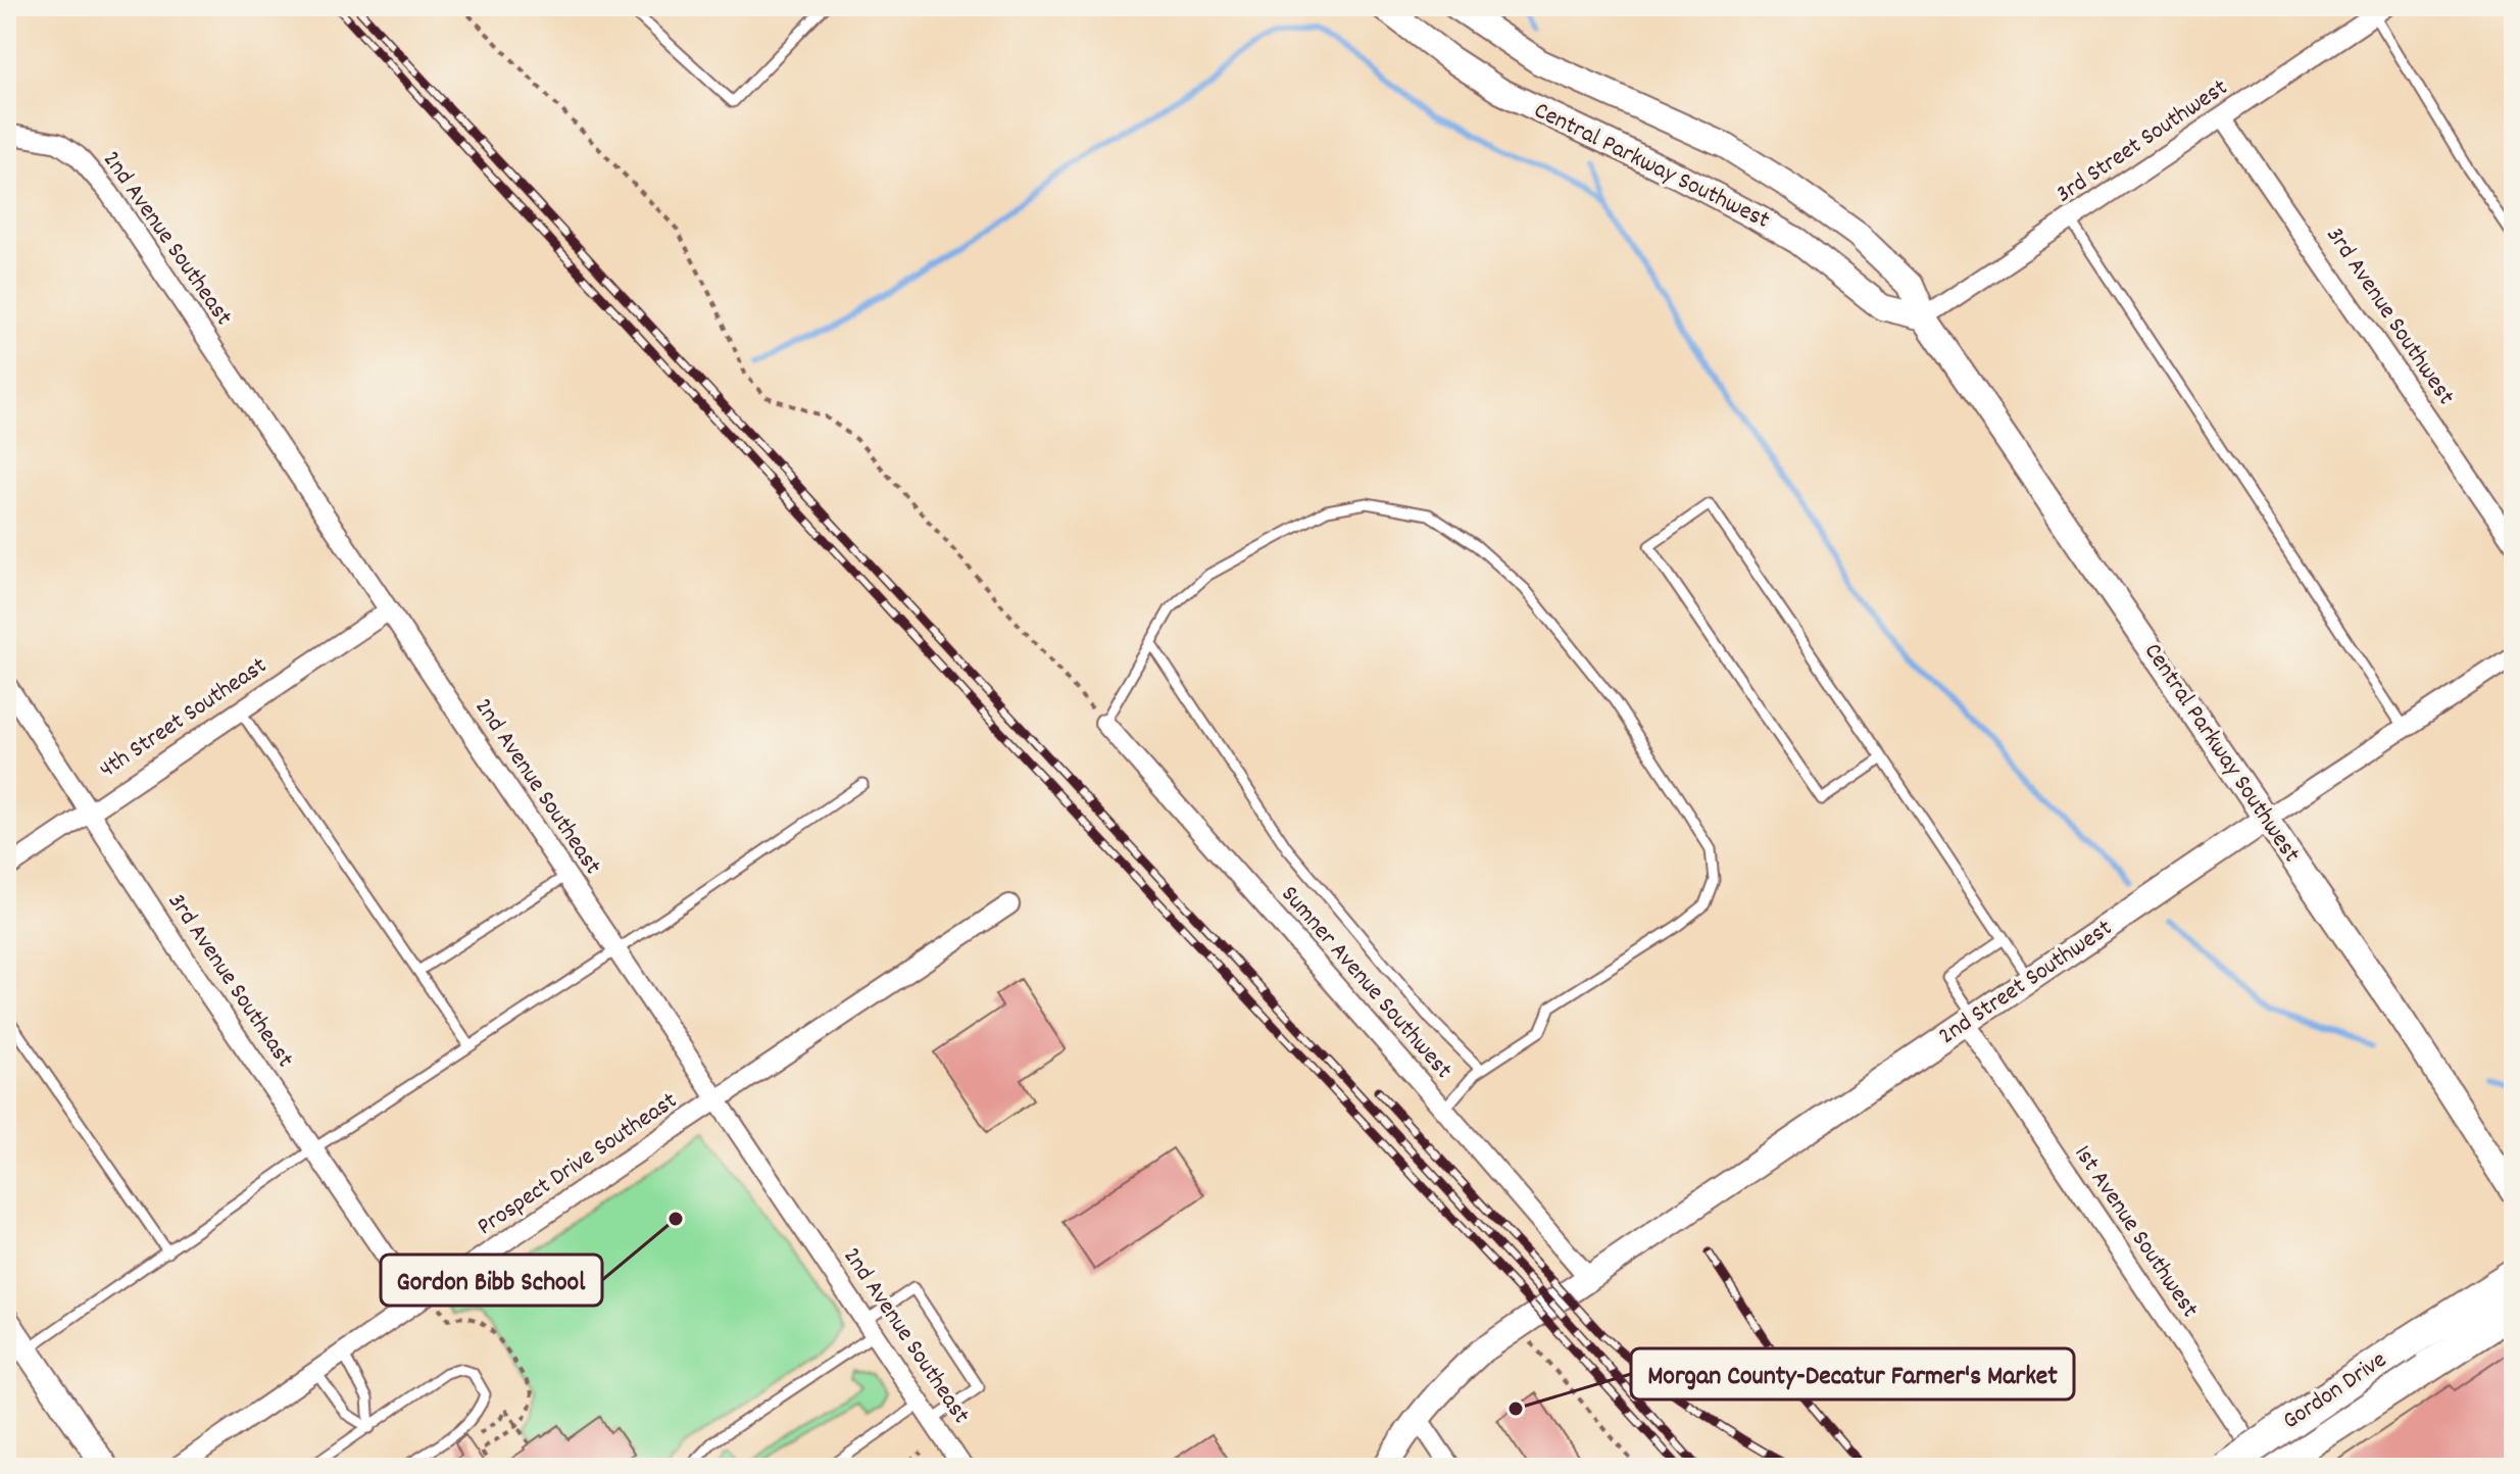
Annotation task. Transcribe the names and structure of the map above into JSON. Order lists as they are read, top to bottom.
{
  "streets": {
    "main road": ["Gordon Drive"],
    "street": [
      "3rd Street Southwest",
      "Central Parkway Southwest",
      "2nd Avenue Southeast",
      "3rd Avenue Southwest",
      "4th Street Southeast",
      "3rd Avenue Southeast",
      "Sumner Avenue Southwest",
      "2nd Street Southwest",
      "Prospect Drive Southeast",
      "1st Avenue Southwest"
    ]
  },
  "crossings": [
    ["3rd Street Southwest", "Central Parkway Southwest"],
    ["3rd Street Southwest", "3rd Avenue Southwest"],
    ["Central Parkway Southwest", "2nd Street Southwest"],
    ["2nd Avenue Southeast", "4th Street Southeast"],
    ["2nd Avenue Southeast", "Prospect Drive Southeast"],
    ["4th Street Southeast", "3rd Avenue Southeast"],
    ["3rd Avenue Southeast", "Prospect Drive Southeast"],
    ["Sumner Avenue Southwest", "2nd Street Southwest"],
    ["2nd Street Southwest", "1st Avenue Southwest"],
    ["1st Avenue Southwest", "Gordon Drive"]
  ],
  "places": ["Gordon Bibb School", "Morgan County-Decatur Farmer's Market"]
}
